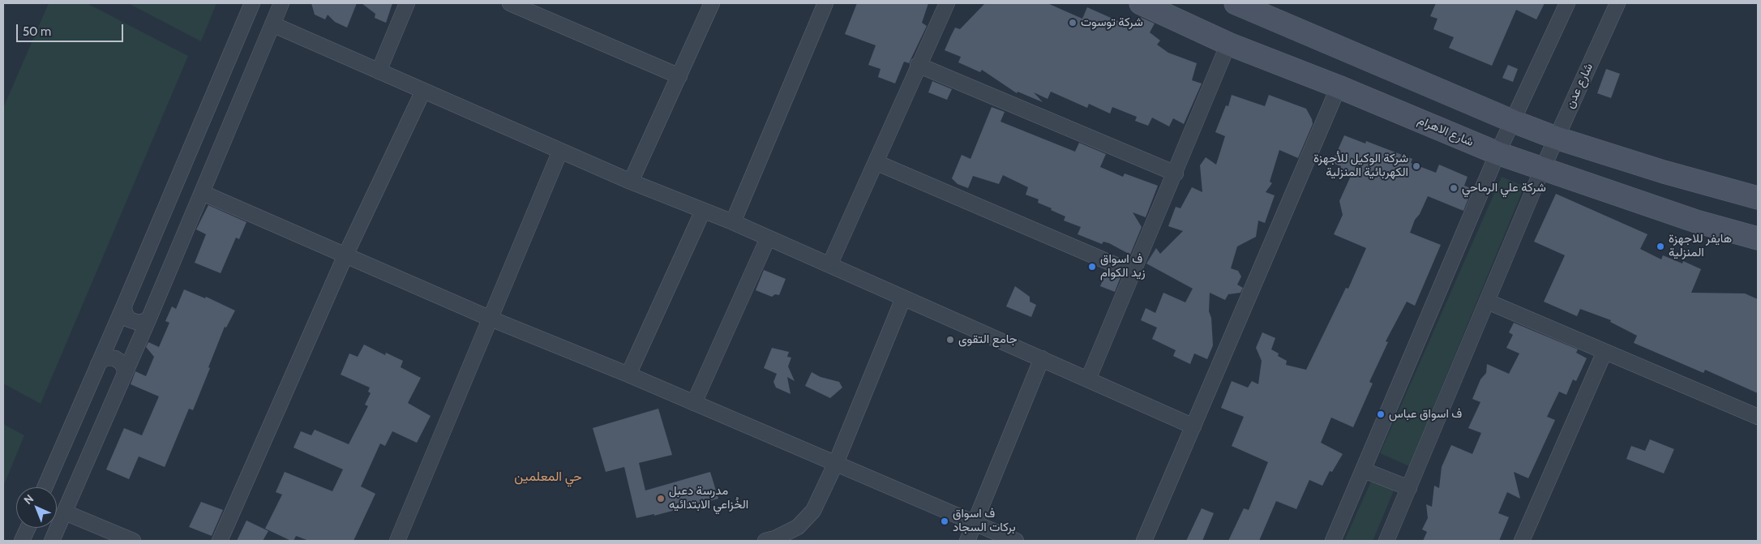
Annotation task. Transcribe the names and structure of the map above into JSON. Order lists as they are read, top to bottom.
{
  "streets": {
    "main road": ["شارع الاهرام"],
    "street": ["شارع عدن"]
  },
  "crossings": [
    ["شارع عدن", "شارع الاهرام"]
  ],
  "districts": ["حي المعلمین"],
  "places": [
    "شركة توسوت",
    "شركة الوكيل للأجهزة الكهربائية المنزلية",
    "شركة علي الرماحي",
    "هايفر للاجهزة المنزلية",
    "ف اسواق زيد الكوام",
    "جامع التقوى",
    "ف اسواق عباس",
    "مدرسة دعبل الخُزاعي الابتدائيه",
    "ف اسواق بركات السجاد"
  ],
  "scale_bar": "50 m",
  "north": "top left"
}
